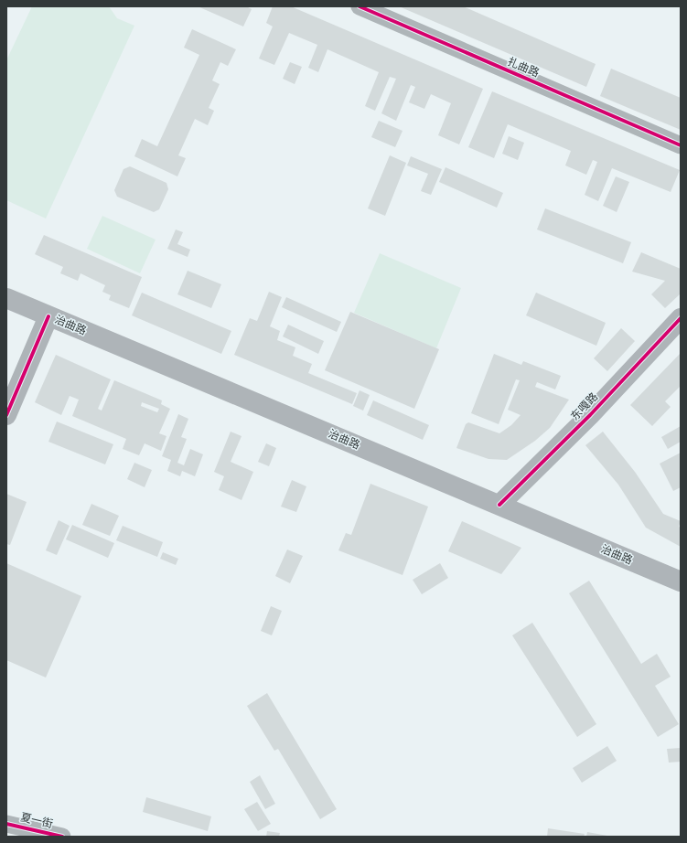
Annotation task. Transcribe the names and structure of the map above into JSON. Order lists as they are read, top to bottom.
{
  "streets": {
    "main road": ["治曲路", "东嘎路"],
    "street": ["扎曲路", "夏一街"]
  },
  "crossings": [
    ["治曲路", "东嘎路"]
  ]
}
